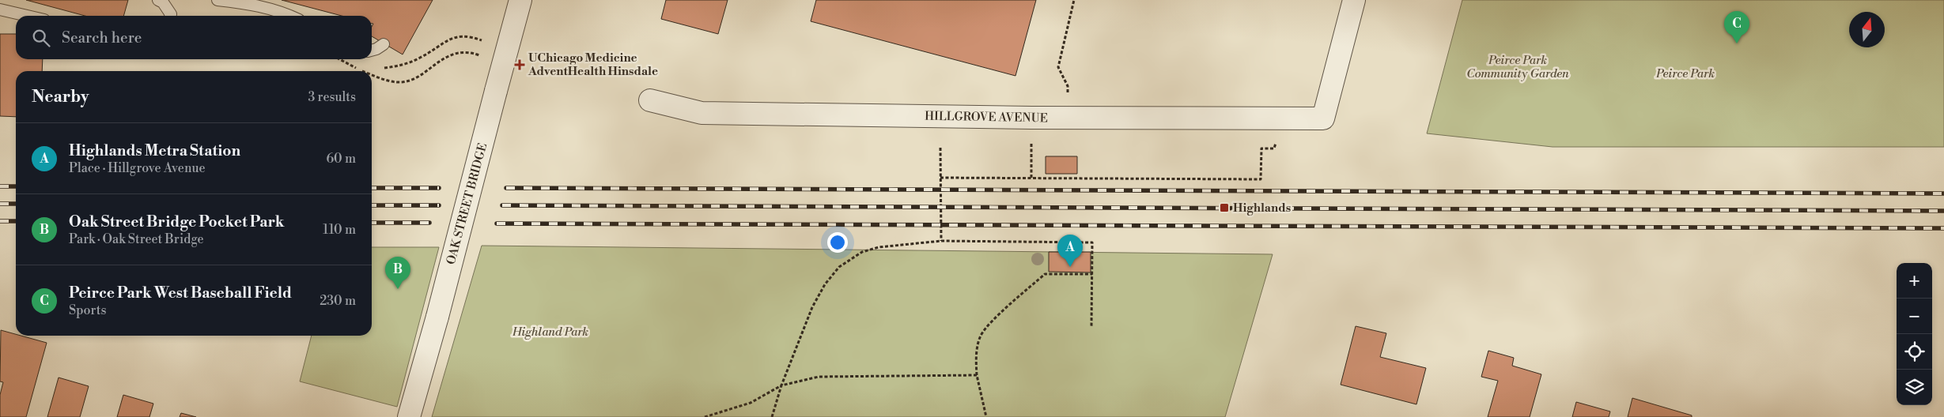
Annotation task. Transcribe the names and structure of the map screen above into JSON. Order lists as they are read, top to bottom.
{
  "streets": {
    "street": ["HILLGROVE AVENUE", "OAK STREET BRIDGE"]
  },
  "parks": ["Peirce Park Community Garden", "Peirce Park", "Highland Park"],
  "places": {
    "health": ["UChicago Medicine AdventHealth Hinsdale"],
    "transit": ["Highlands"]
  },
  "north": "top",
  "page": {
    "pins": ["C", "A", "B"],
    "search": "Search here",
    "heading": ["Nearby", "3 results"],
    "list": [
      {
        "mark": "A",
        "name": "Highlands Metra Station",
        "note": "Place · Hillgrove Avenue",
        "value": "60 m"
      },
      {
        "mark": "B",
        "name": "Oak Street Bridge Pocket Park",
        "note": "Park · Oak Street Bridge",
        "value": "110 m"
      },
      {
        "mark": "C",
        "name": "Peirce Park West Baseball Field",
        "note": "Sports",
        "value": "230 m"
      }
    ],
    "map_buttons": ["+", "−"]
  }
}
